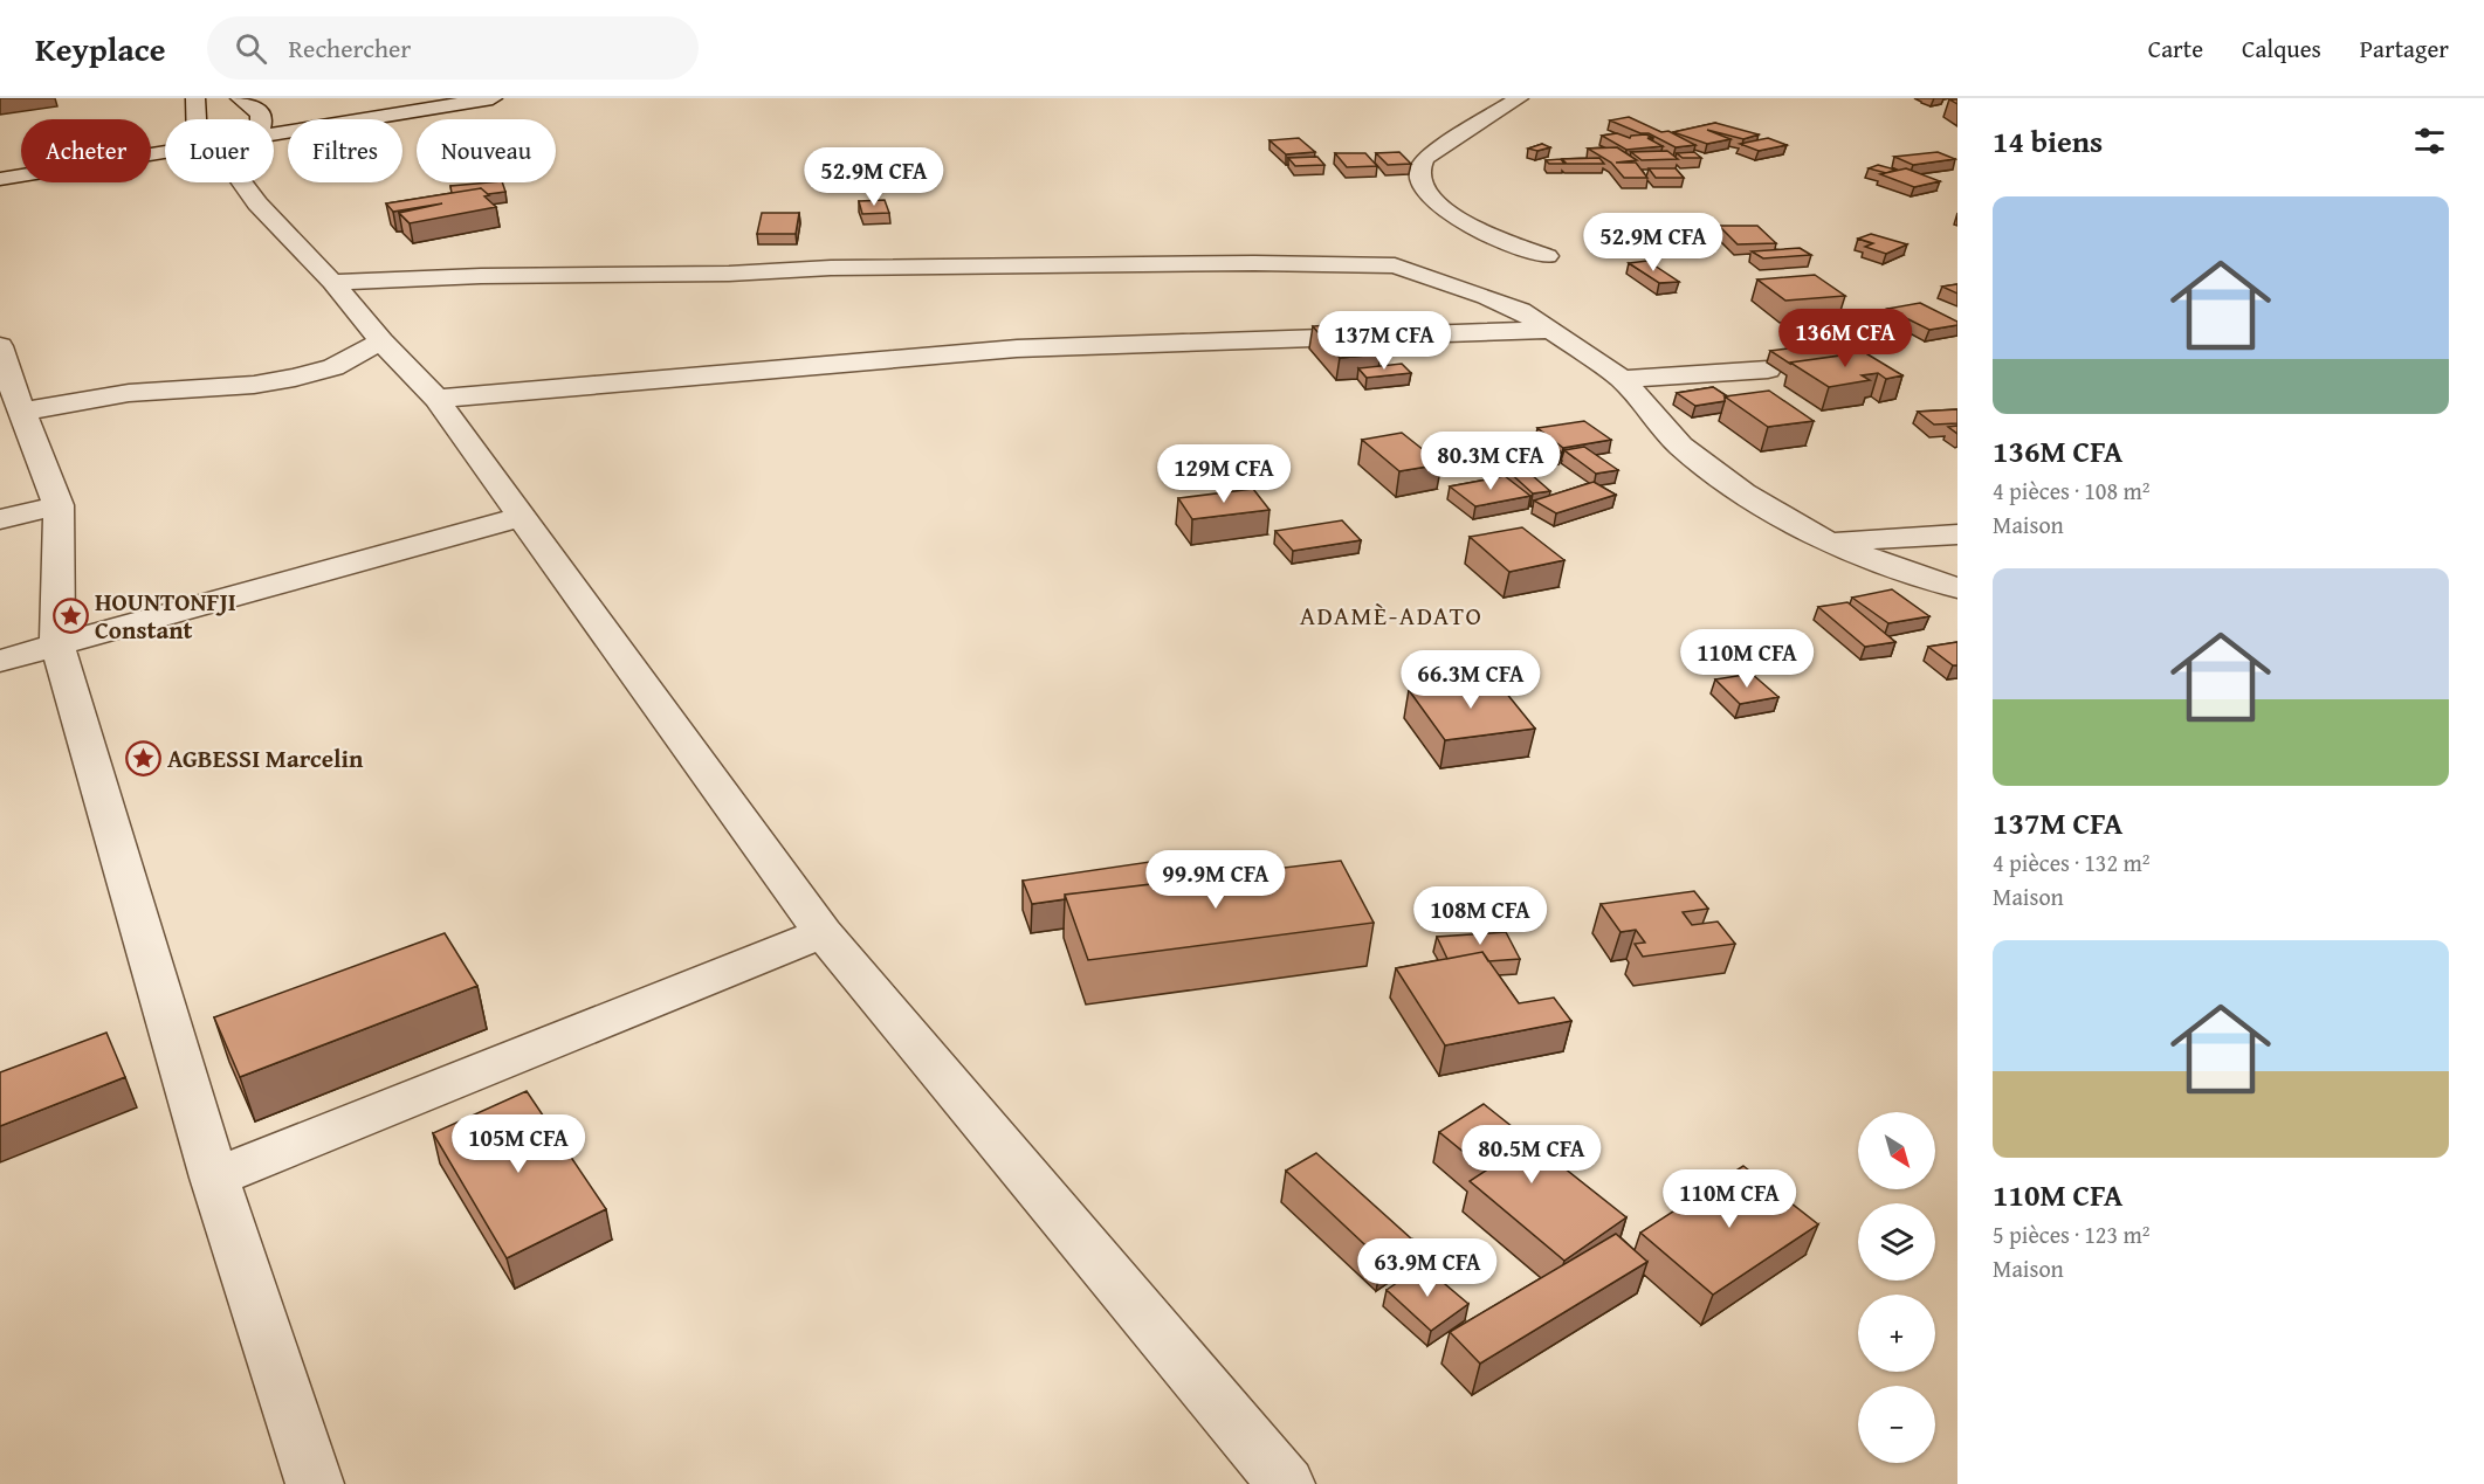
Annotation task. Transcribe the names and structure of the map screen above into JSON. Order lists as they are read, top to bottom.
{
  "districts": ["ADAMÈ-ADATO"],
  "places": {
    "place": ["HOUNTONFJI Constant", "AGBESSI Marcelin"]
  },
  "north": "bottom right",
  "page": {
    "header": "Keyplace",
    "search": "Rechercher",
    "nav": ["Carte", "Calques", "Partager"],
    "heading": "14 biens",
    "chip": [
      "Acheter",
      "Louer",
      "Filtres",
      "Nouveau"
    ],
    "price": [
      "52.9M CFA",
      "52.9M CFA",
      "136M CFA",
      "137M CFA",
      "80.3M CFA",
      "129M CFA",
      "110M CFA",
      "66.3M CFA",
      "99.9M CFA",
      "108M CFA",
      "105M CFA",
      "80.5M CFA",
      "110M CFA",
      "63.9M CFA"
    ],
    "list": [
      {
        "name": "136M CFA",
        "note": "4 pièces · 108 m² · Maison"
      },
      {
        "name": "137M CFA",
        "note": "4 pièces · 132 m² · Maison"
      },
      {
        "name": "110M CFA",
        "note": "5 pièces · 123 m² · Maison"
      }
    ],
    "map_buttons": ["+", "−"]
  }
}
